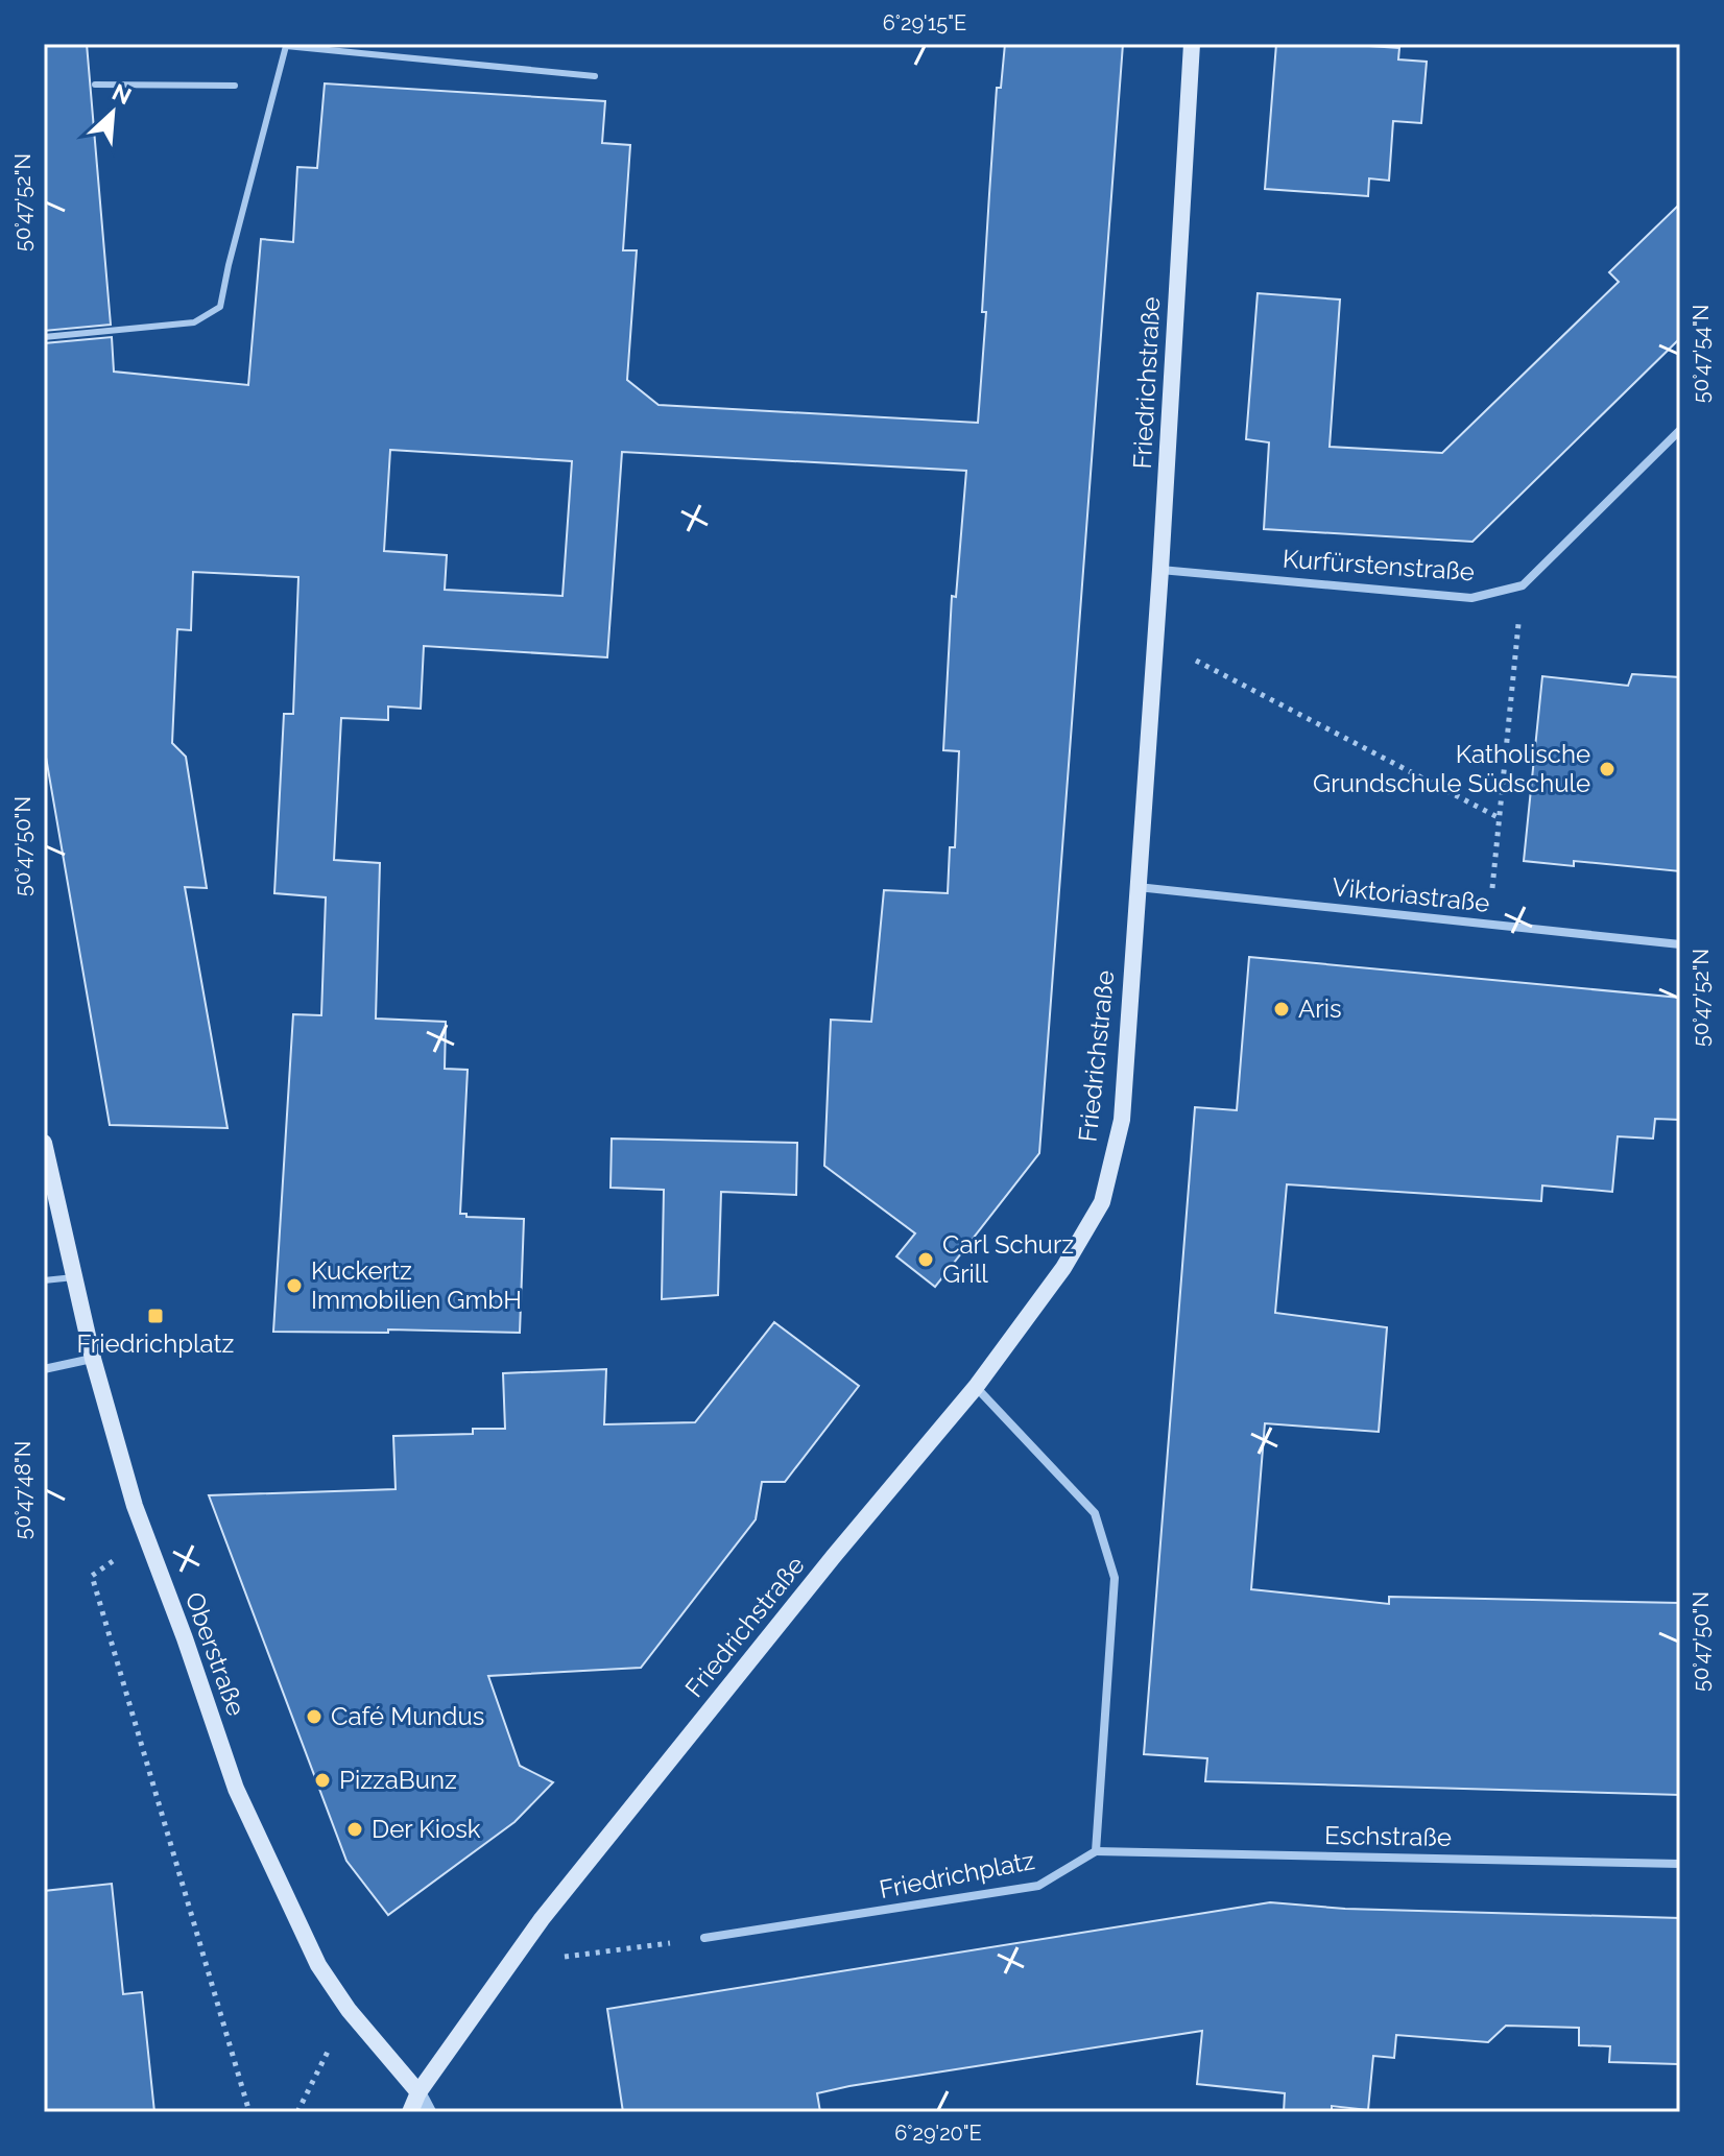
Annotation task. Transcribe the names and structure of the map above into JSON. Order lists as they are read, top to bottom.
{
  "streets": {
    "main road": ["Friedrichstraße", "Oberstraße"],
    "street": [
      "Kurfürstenstraße",
      "Viktoriastraße",
      "Eschstraße",
      "Friedrichplatz"
    ]
  },
  "crossings": [
    ["Friedrichstraße", "Kurfürstenstraße"],
    ["Friedrichstraße", "Viktoriastraße"],
    ["Friedrichstraße", "Oberstraße"],
    ["Eschstraße", "Friedrichplatz"]
  ],
  "places": {
    "other": [
      "Katholische Grundschule Südschule",
      "Aris",
      "Carl Schurz Grill",
      "Kuckertz Immobilien GmbH",
      "Café Mundus",
      "PizzaBunz",
      "Der Kiosk"
    ],
    "transit": ["Friedrichplatz"]
  },
  "north": "top right",
  "coordinates": [
    "6°29'15\"E",
    "50°47'52\"N",
    "50°47'54\"N",
    "50°47'50\"N",
    "50°47'48\"N",
    "6°29'20\"E"
  ]
}
